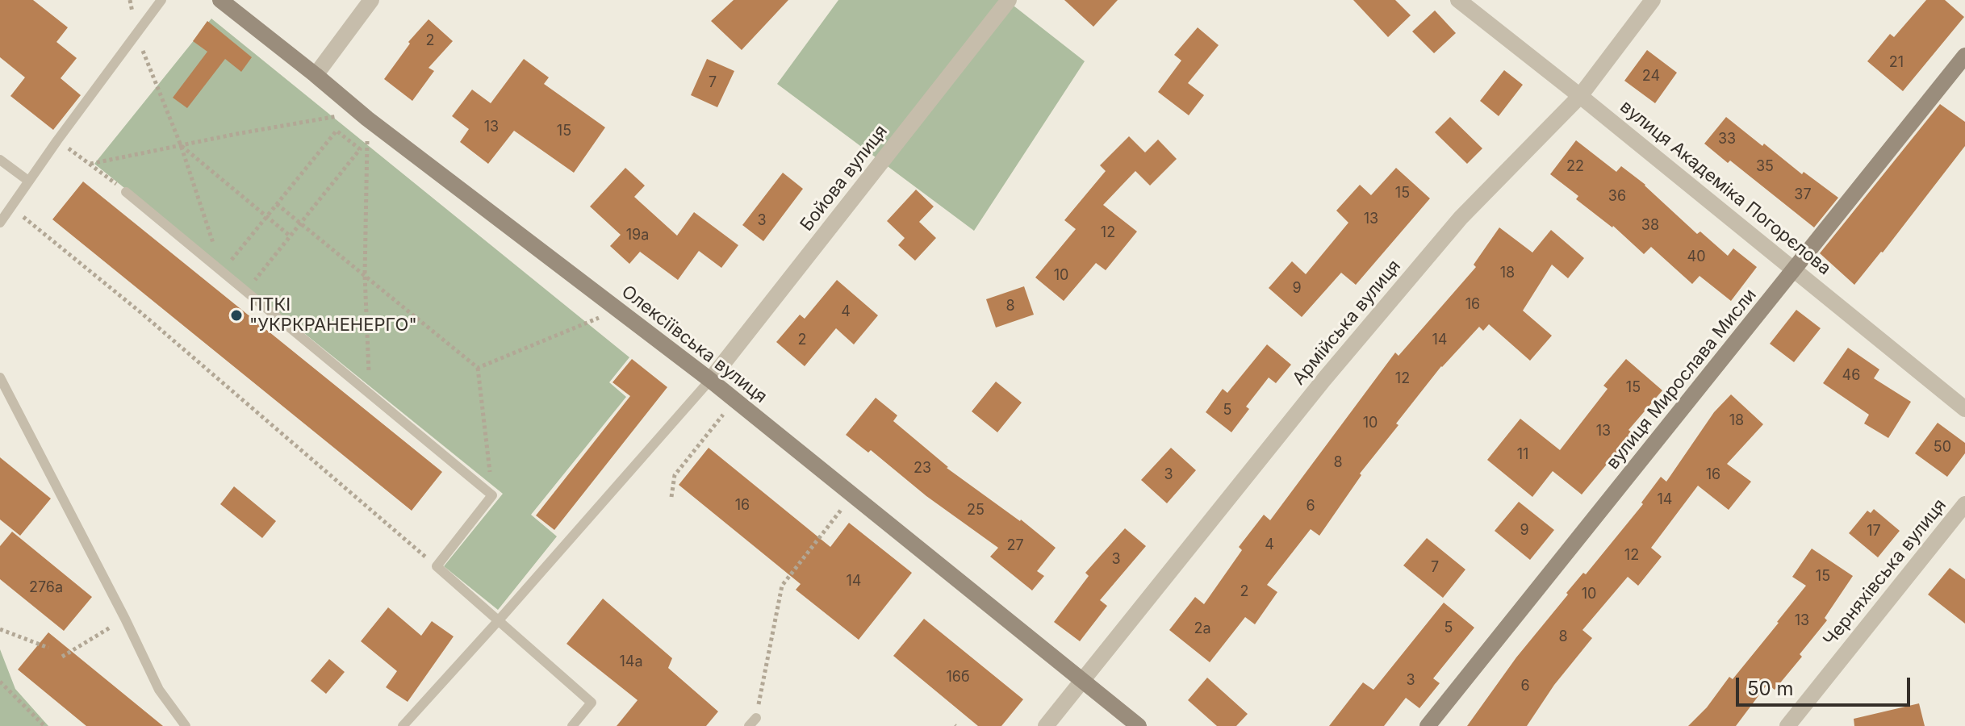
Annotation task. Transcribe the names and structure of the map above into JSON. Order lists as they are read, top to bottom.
{
  "streets": {
    "street": [
      "Бойова вулиця",
      "вулиця Академіка Погорєлова",
      "Армійська вулиця",
      "Олексіївська вулиця",
      "вулиця Мирослава Мисли",
      "Черняхівська вулиця"
    ]
  },
  "crossings": [
    ["Бойова вулиця", "Олексіївська вулиця"],
    ["вулиця Академіка Погорєлова", "Армійська вулиця"],
    ["вулиця Академіка Погорєлова", "вулиця Мирослава Мисли"],
    ["Армійська вулиця", "Олексіївська вулиця"]
  ],
  "places": ["ПТКІ \"УКРКРАНЕНЕРГО\""],
  "house_numbers": [
    "2",
    "21",
    "24",
    "7",
    "13",
    "15",
    "33",
    "22",
    "35",
    "15",
    "37",
    "36",
    "13",
    "3",
    "38",
    "12",
    "19а",
    "40",
    "18",
    "10",
    "9",
    "16",
    "8",
    "4",
    "2",
    "14",
    "46",
    "12",
    "15",
    "5",
    "18",
    "10",
    "13",
    "50",
    "11",
    "8",
    "23",
    "3",
    "16",
    "14",
    "16",
    "6",
    "25",
    "9",
    "17",
    "4",
    "27",
    "12",
    "3",
    "7",
    "15",
    "14",
    "276а",
    "2",
    "10",
    "13",
    "5",
    "2а",
    "8",
    "14а",
    "16б",
    "3",
    "6"
  ],
  "scale_bar": "50 m"
}
